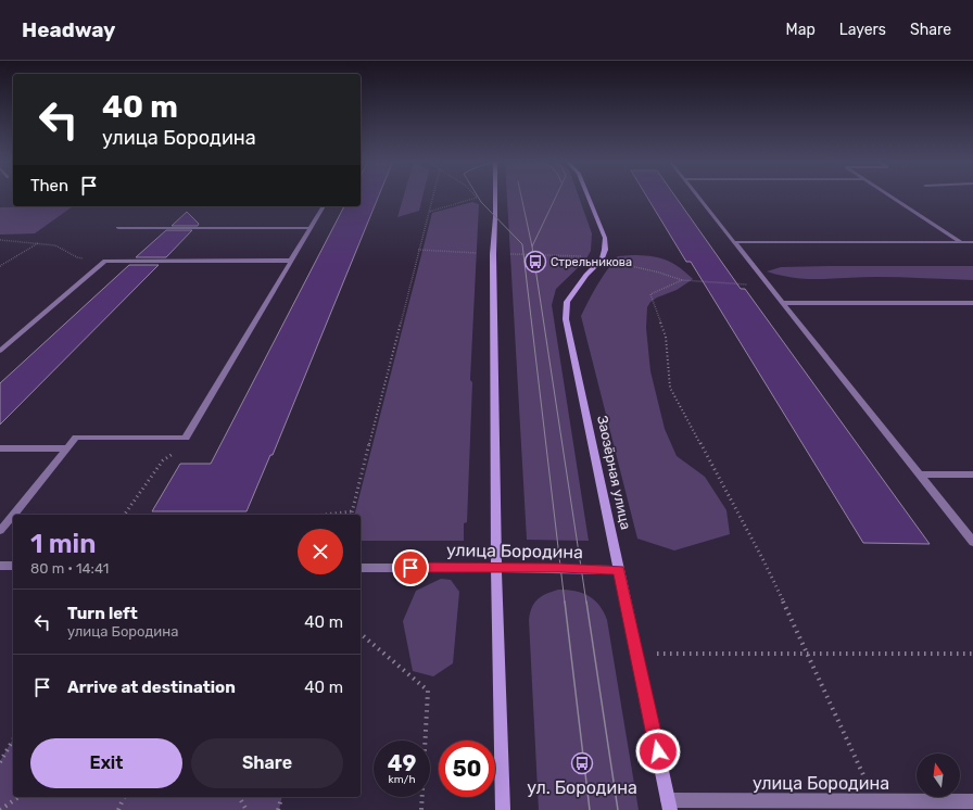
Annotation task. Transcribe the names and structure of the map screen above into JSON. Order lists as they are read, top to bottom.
{
  "streets": {
    "main road": ["Заозёрная улица", "улица Бородина"]
  },
  "crossings": [
    ["Заозёрная улица", "улица Бородина"]
  ],
  "places": {
    "bus stop": ["Стрельникова", "ул. Бородина"]
  },
  "north": "top",
  "page": {
    "header": "Headway",
    "nav": ["Map", "Layers", "Share"],
    "turn": ["40 m", "улица Бородина"],
    "then": "Then",
    "heading": ["1 min", "80 m · 14:41"],
    "list": [
      {
        "name": "Turn left",
        "note": "улица Бородина",
        "value": "40 m"
      },
      {
        "name": "Arrive at destination",
        "value": "40 m"
      }
    ],
    "buttons": ["Exit", "Share"],
    "speed": "49 km/h",
    "limit": "50"
  }
}
